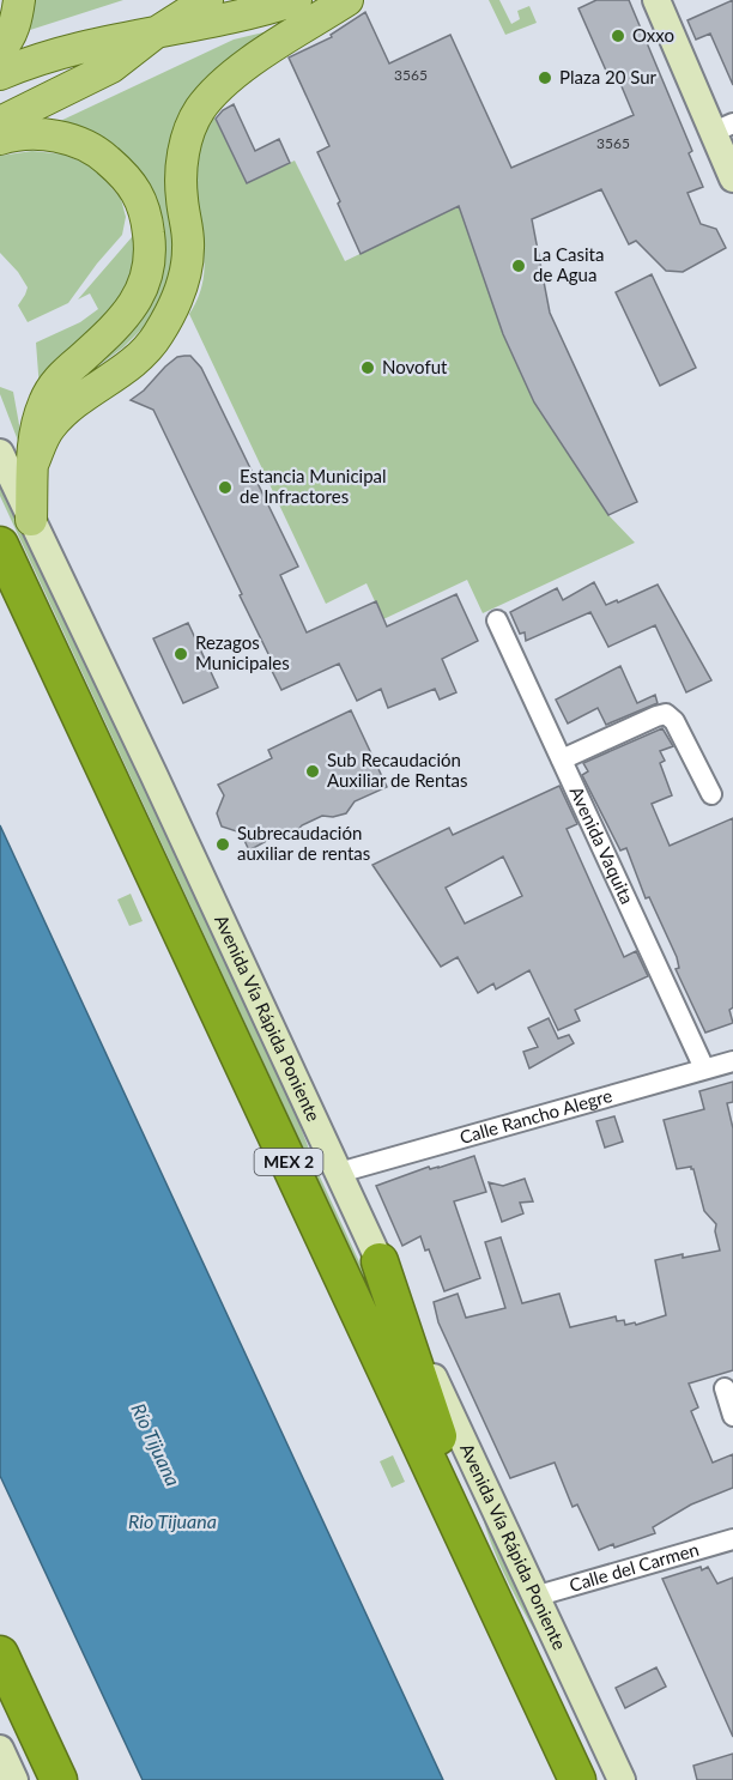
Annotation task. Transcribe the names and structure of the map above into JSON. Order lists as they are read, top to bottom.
{
  "streets": {
    "highway": ["MEX 2"],
    "main road": ["Avenida Vía Rápida Poniente"],
    "street": ["Avenida Vaquita", "Calle Rancho Alegre", "Calle del Carmen"]
  },
  "crossings": [
    ["Avenida Vaquita", "Calle Rancho Alegre"],
    ["Avenida Vía Rápida Poniente", "Calle Rancho Alegre"],
    ["Avenida Vía Rápida Poniente", "Calle del Carmen"]
  ],
  "water": ["Río Tijuana", "Rio Tijuana"],
  "places": [
    "Oxxo",
    "Plaza 20 Sur",
    "La Casita de Agua",
    "Novofut",
    "Estancia Municipal de Infractores",
    "Rezagos Municipales",
    "Sub Recaudación Auxiliar de Rentas",
    "Subrecaudación auxiliar de rentas"
  ],
  "house_numbers": ["3565", "3565"]
}
